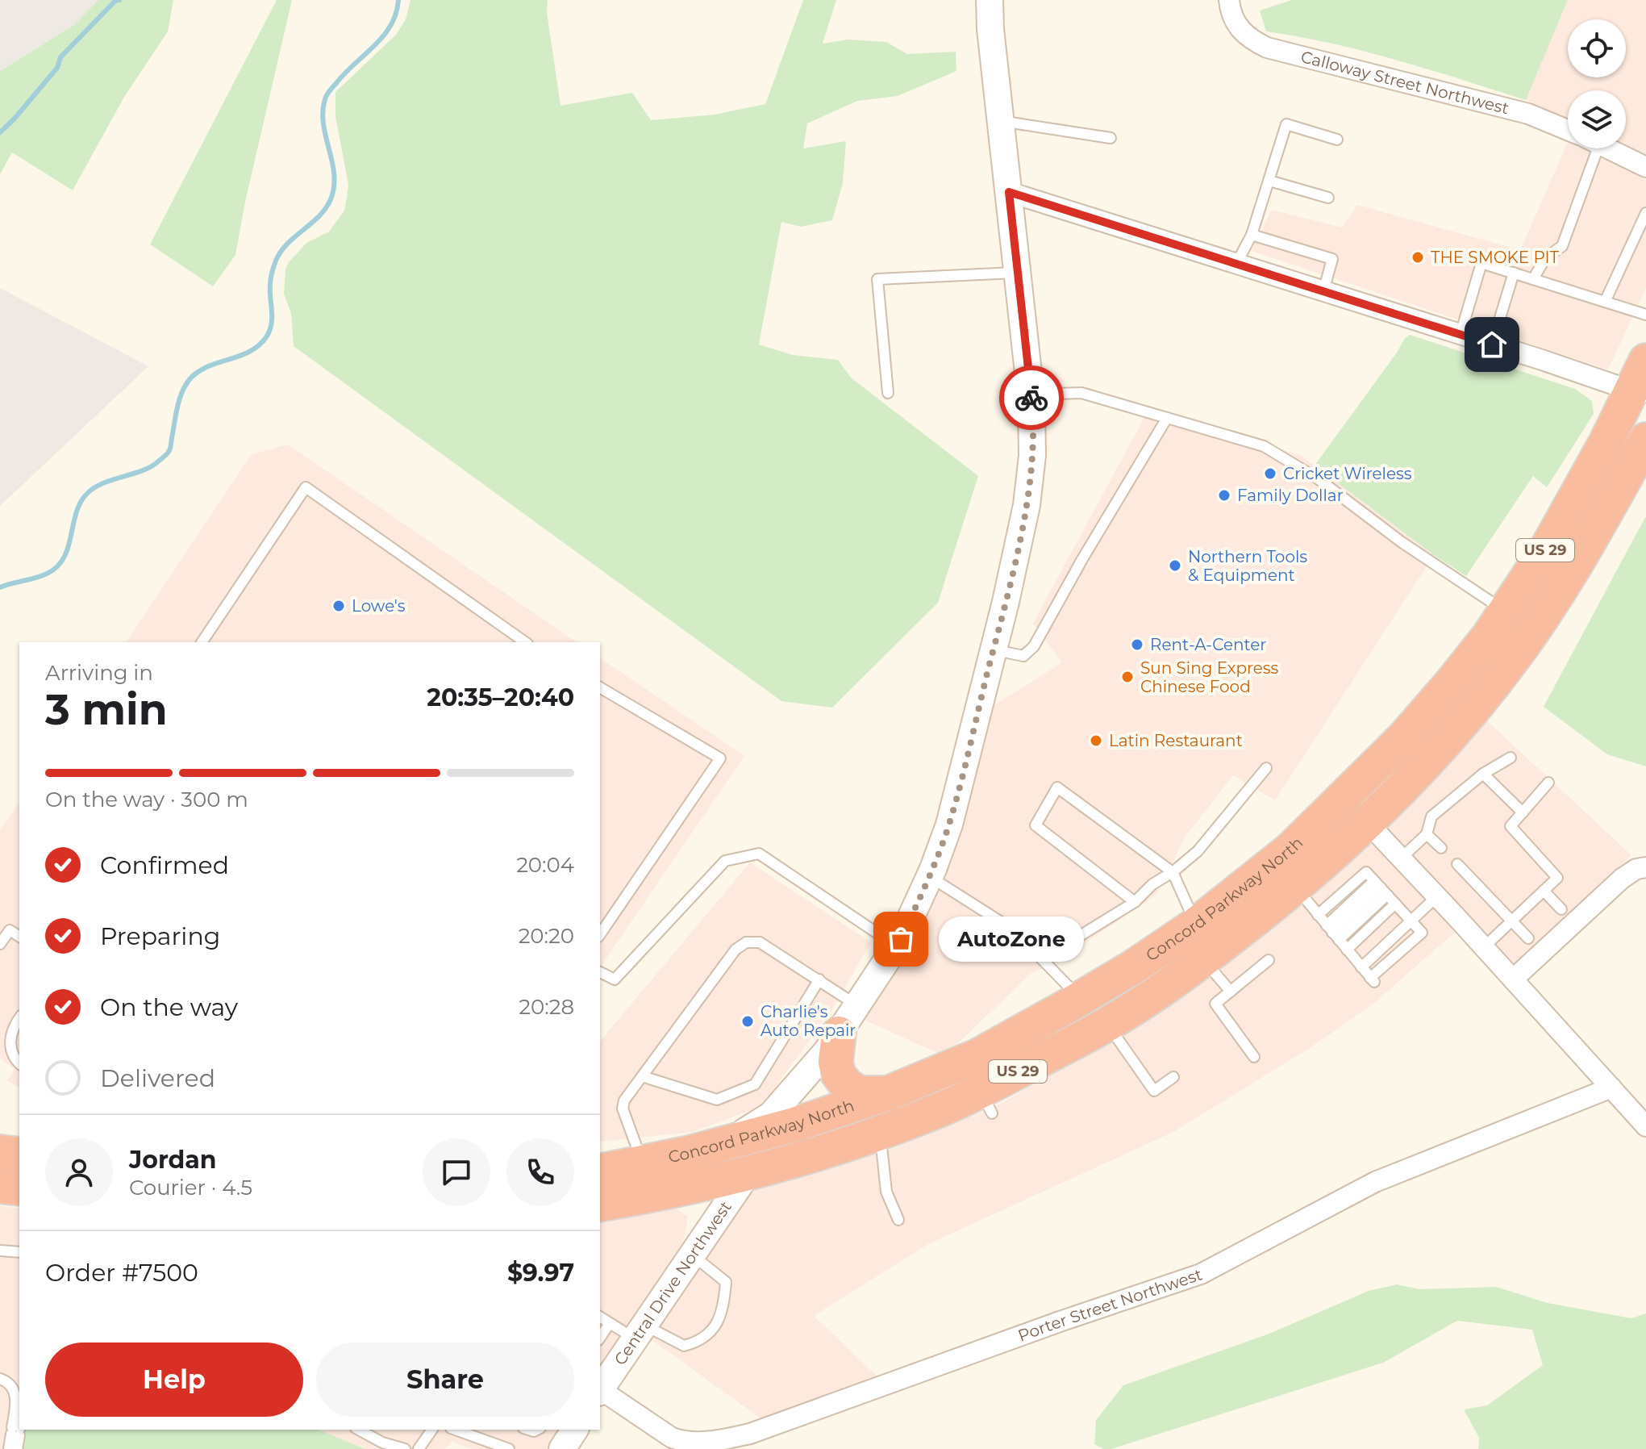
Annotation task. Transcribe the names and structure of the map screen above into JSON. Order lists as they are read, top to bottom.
{
  "streets": {
    "highway": ["US 29", "Concord Parkway North"],
    "street": ["Calloway Street Northwest", "Central Drive Northwest", "Porter Street Northwest"]
  },
  "crossings": [
    ["Concord Parkway North", "Central Drive Northwest"]
  ],
  "places": [
    "THE SMOKE PIT",
    "Cricket Wireless",
    "Family Dollar",
    "Northern Tools & Equipment",
    "Lowe's",
    "Rent-A-Center",
    "Sun Sing Express Chinese Food",
    "Latin Restaurant",
    "AutoZone",
    "Charlie's Auto Repair"
  ],
  "page": {
    "heading": ["3 min", "Arriving in", "20:35–20:40"],
    "panel": [
      "Jordan",
      "Courier · 4.5",
      "Order #7500",
      "$9.97"
    ],
    "bar": "On the way · 300 m",
    "list": [
      ["Confirmed", "20:04"],
      ["Preparing", "20:20"],
      ["On the way", "20:28"],
      "Delivered"
    ],
    "bubble": "AutoZone",
    "buttons": ["Help", "Share"]
  }
}
